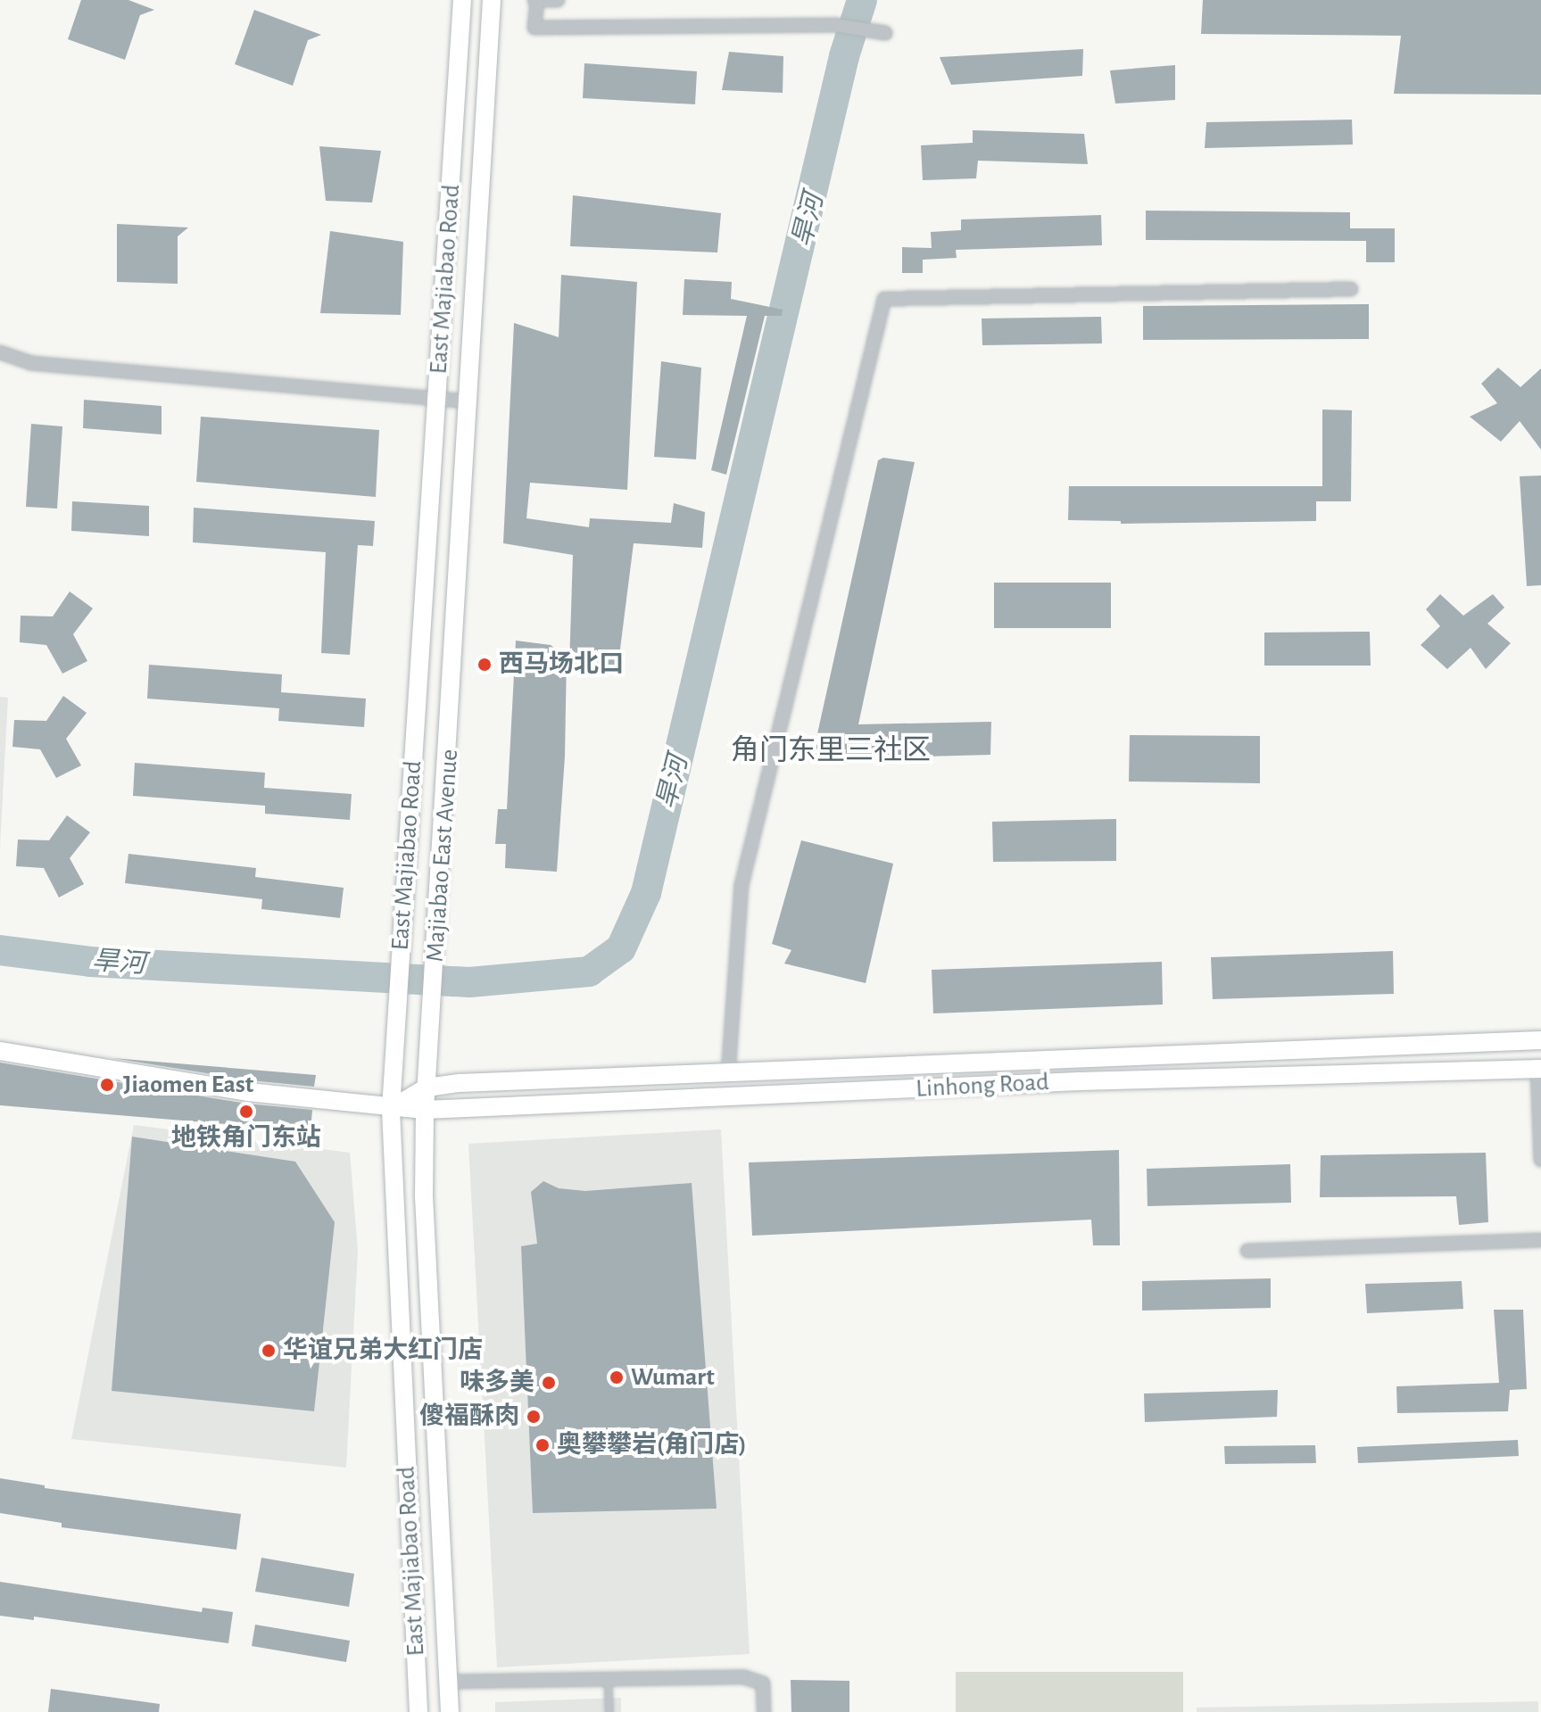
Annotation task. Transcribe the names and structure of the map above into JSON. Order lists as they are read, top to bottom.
{
  "streets": {
    "main road": ["East Majiabao Road", "Majiabao East Avenue", "Linhong Road"]
  },
  "crossings": [
    ["East Majiabao Road", "Linhong Road"],
    ["Majiabao East Avenue", "Linhong Road"]
  ],
  "districts": ["角门东里三社区"],
  "water": ["旱河"],
  "places": [
    "西马场北口",
    "Jiaomen East",
    "地铁角门东站",
    "华谊兄弟大红门店",
    "Wumart",
    "味多美",
    "傻福酥肉",
    "奥攀攀岩(角门店)"
  ]
}
